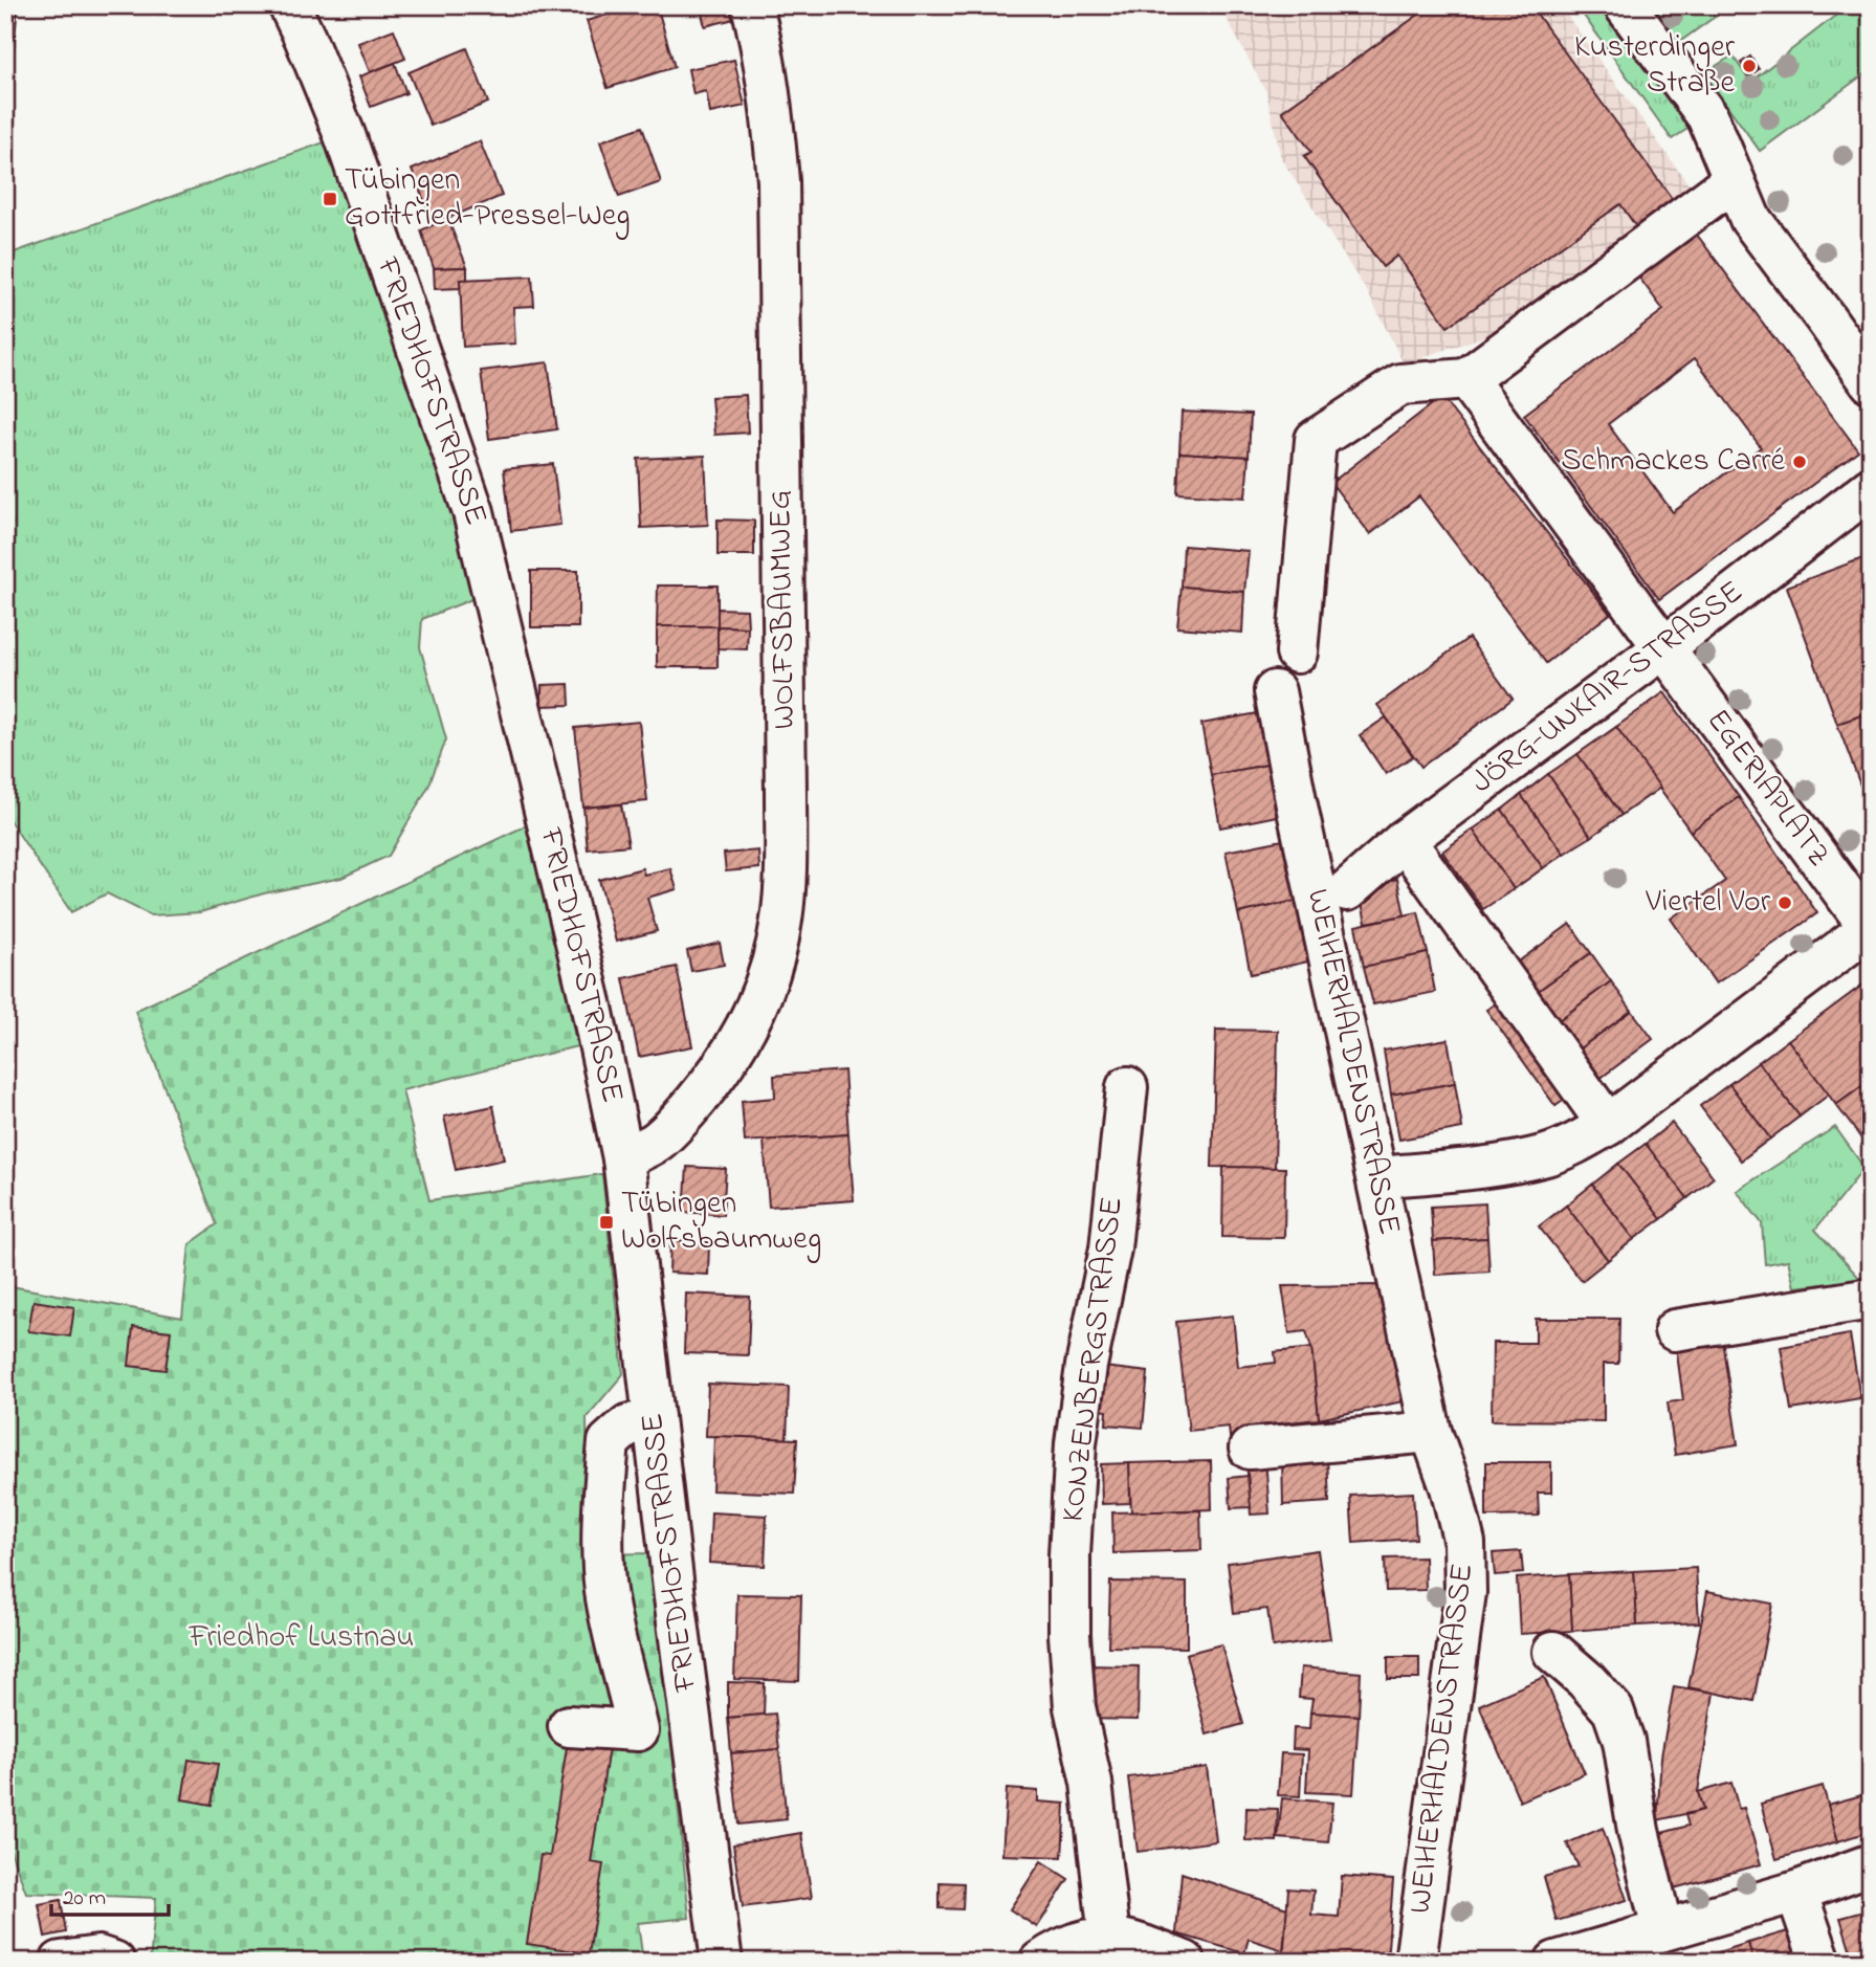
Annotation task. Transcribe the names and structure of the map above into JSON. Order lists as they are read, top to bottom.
{
  "streets": {
    "street": [
      "FRIEDHOFSTRASSE",
      "WOLFSBAUMWEG",
      "JÖRG-UNKAIR-STRASSE",
      "EGERIAPLATZ",
      "WEIHERHALDENSTRASSE",
      "KONZENBERGSTRASSE"
    ]
  },
  "crossings": [
    ["FRIEDHOFSTRASSE", "WOLFSBAUMWEG"],
    ["JÖRG-UNKAIR-STRASSE", "EGERIAPLATZ"]
  ],
  "parks": ["Friedhof Lustnau"],
  "places": {
    "other": ["Kusterdinger Straße", "Schmackes Carré", "Viertel Vor"],
    "transit": ["Tübingen Gottfried-Pressel-Weg", "Tübingen Wolfsbaumweg"]
  },
  "scale_bar": "20 m"
}
